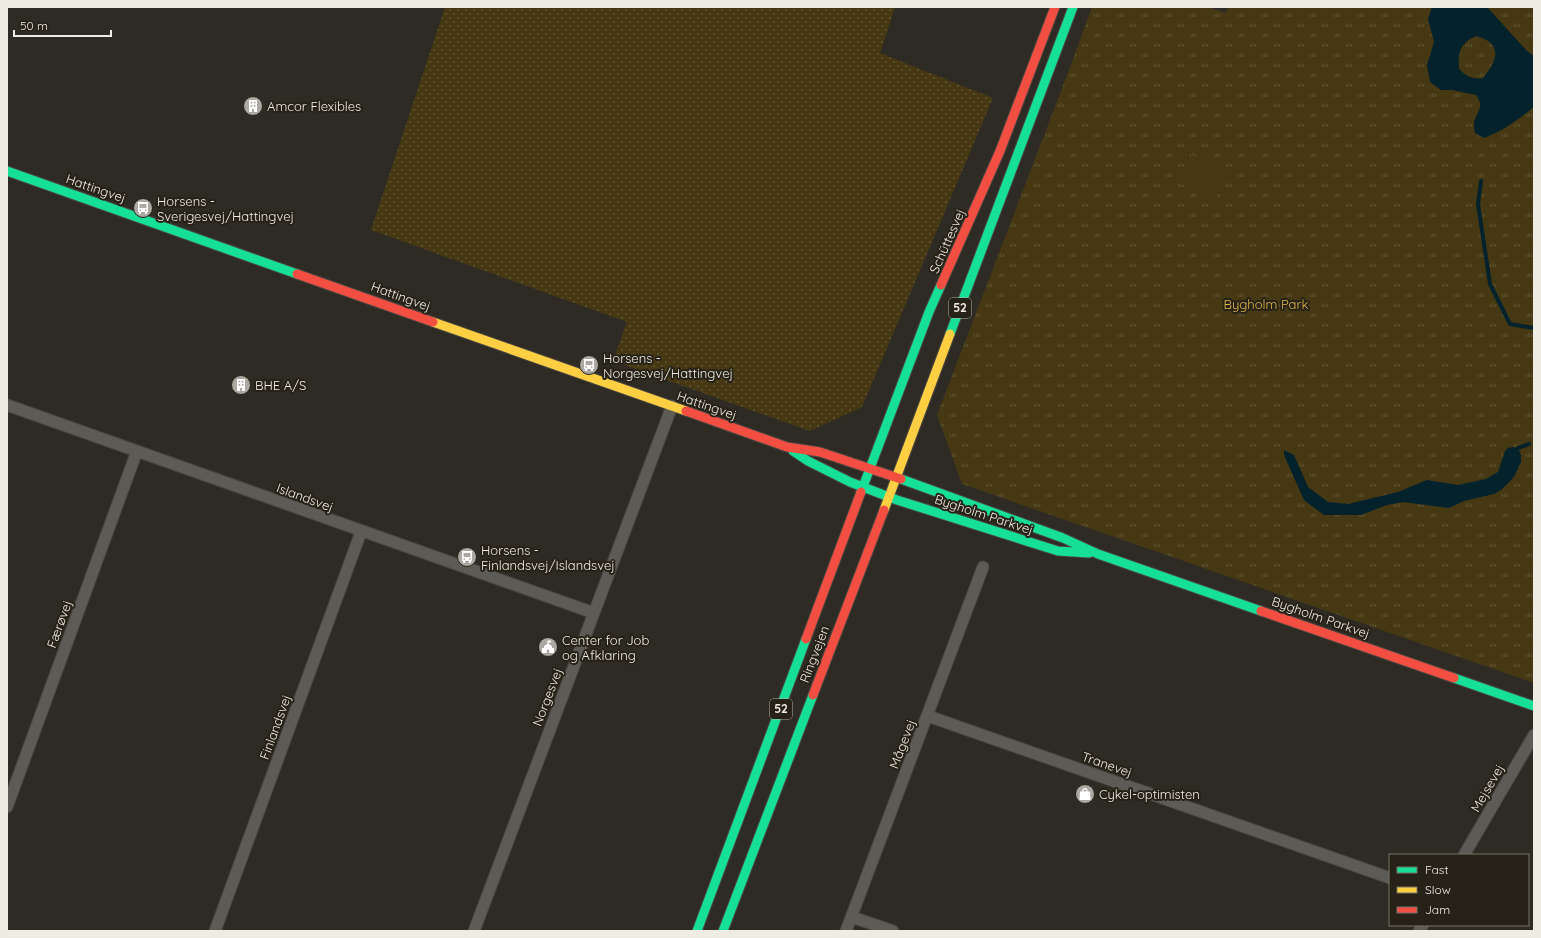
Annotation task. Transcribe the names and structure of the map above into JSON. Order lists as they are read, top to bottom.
{
  "streets": {
    "main road": [
      "Hattingvej",
      "Schüttesvej",
      "52",
      "Bygholm Parkvej",
      "Ringvejen"
    ],
    "street": [
      "Islandsvej",
      "Færøvej",
      "Norgesvej",
      "Finlandsvej",
      "Mågevej",
      "Tranevej",
      "Mejsevej"
    ]
  },
  "crossings": [
    ["Hattingvej", "Schüttesvej"],
    ["Hattingvej", "Bygholm Parkvej"],
    ["Hattingvej", "Ringvejen"],
    ["Hattingvej", "Norgesvej"],
    ["Schüttesvej", "Bygholm Parkvej"],
    ["Schüttesvej", "Ringvejen"],
    ["52", "Bygholm Parkvej"],
    ["52", "Ringvejen"],
    ["Islandsvej", "Færøvej"],
    ["Islandsvej", "Norgesvej"],
    ["Islandsvej", "Finlandsvej"],
    ["Bygholm Parkvej", "Ringvejen"],
    ["Mågevej", "Tranevej"]
  ],
  "parks": ["Bygholm Park"],
  "places": {
    "building": ["Amcor Flexibles", "BHE A/S"],
    "bus stop": ["Horsens - Sverigesvej/Hattingvej", "Horsens - Norgesvej/Hattingvej", "Horsens - Finlandsvej/Islandsvej"],
    "public building": ["Center for Job og Afklaring"],
    "shop": ["Cykel-optimisten"]
  },
  "legend": ["Fast", "Slow", "Jam"],
  "scale_bar": "50 m"
}
